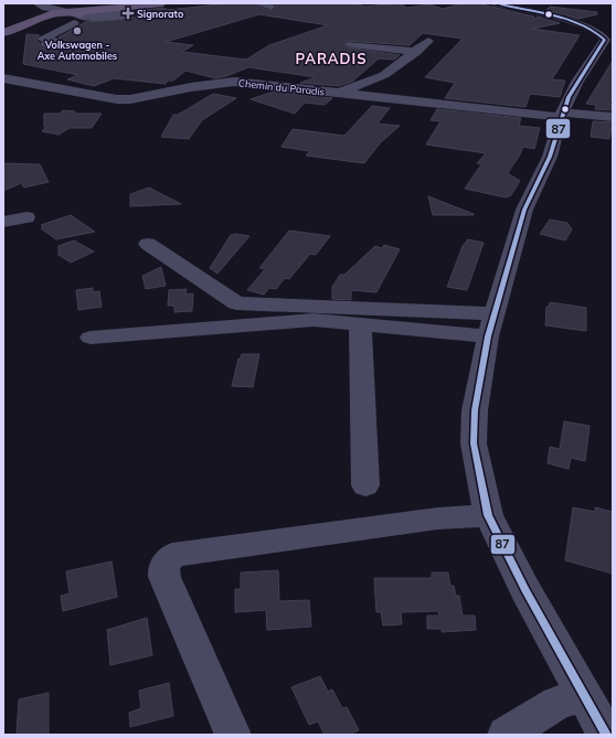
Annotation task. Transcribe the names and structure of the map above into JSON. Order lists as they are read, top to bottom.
{
  "streets": {
    "street": ["Chemin du Paradis"]
  },
  "districts": ["PARADIS"],
  "places": {
    "health": ["Signorato"],
    "other": ["Volkswagen - Axe Automobiles"]
  },
  "lines": ["transit line 87"]
}
